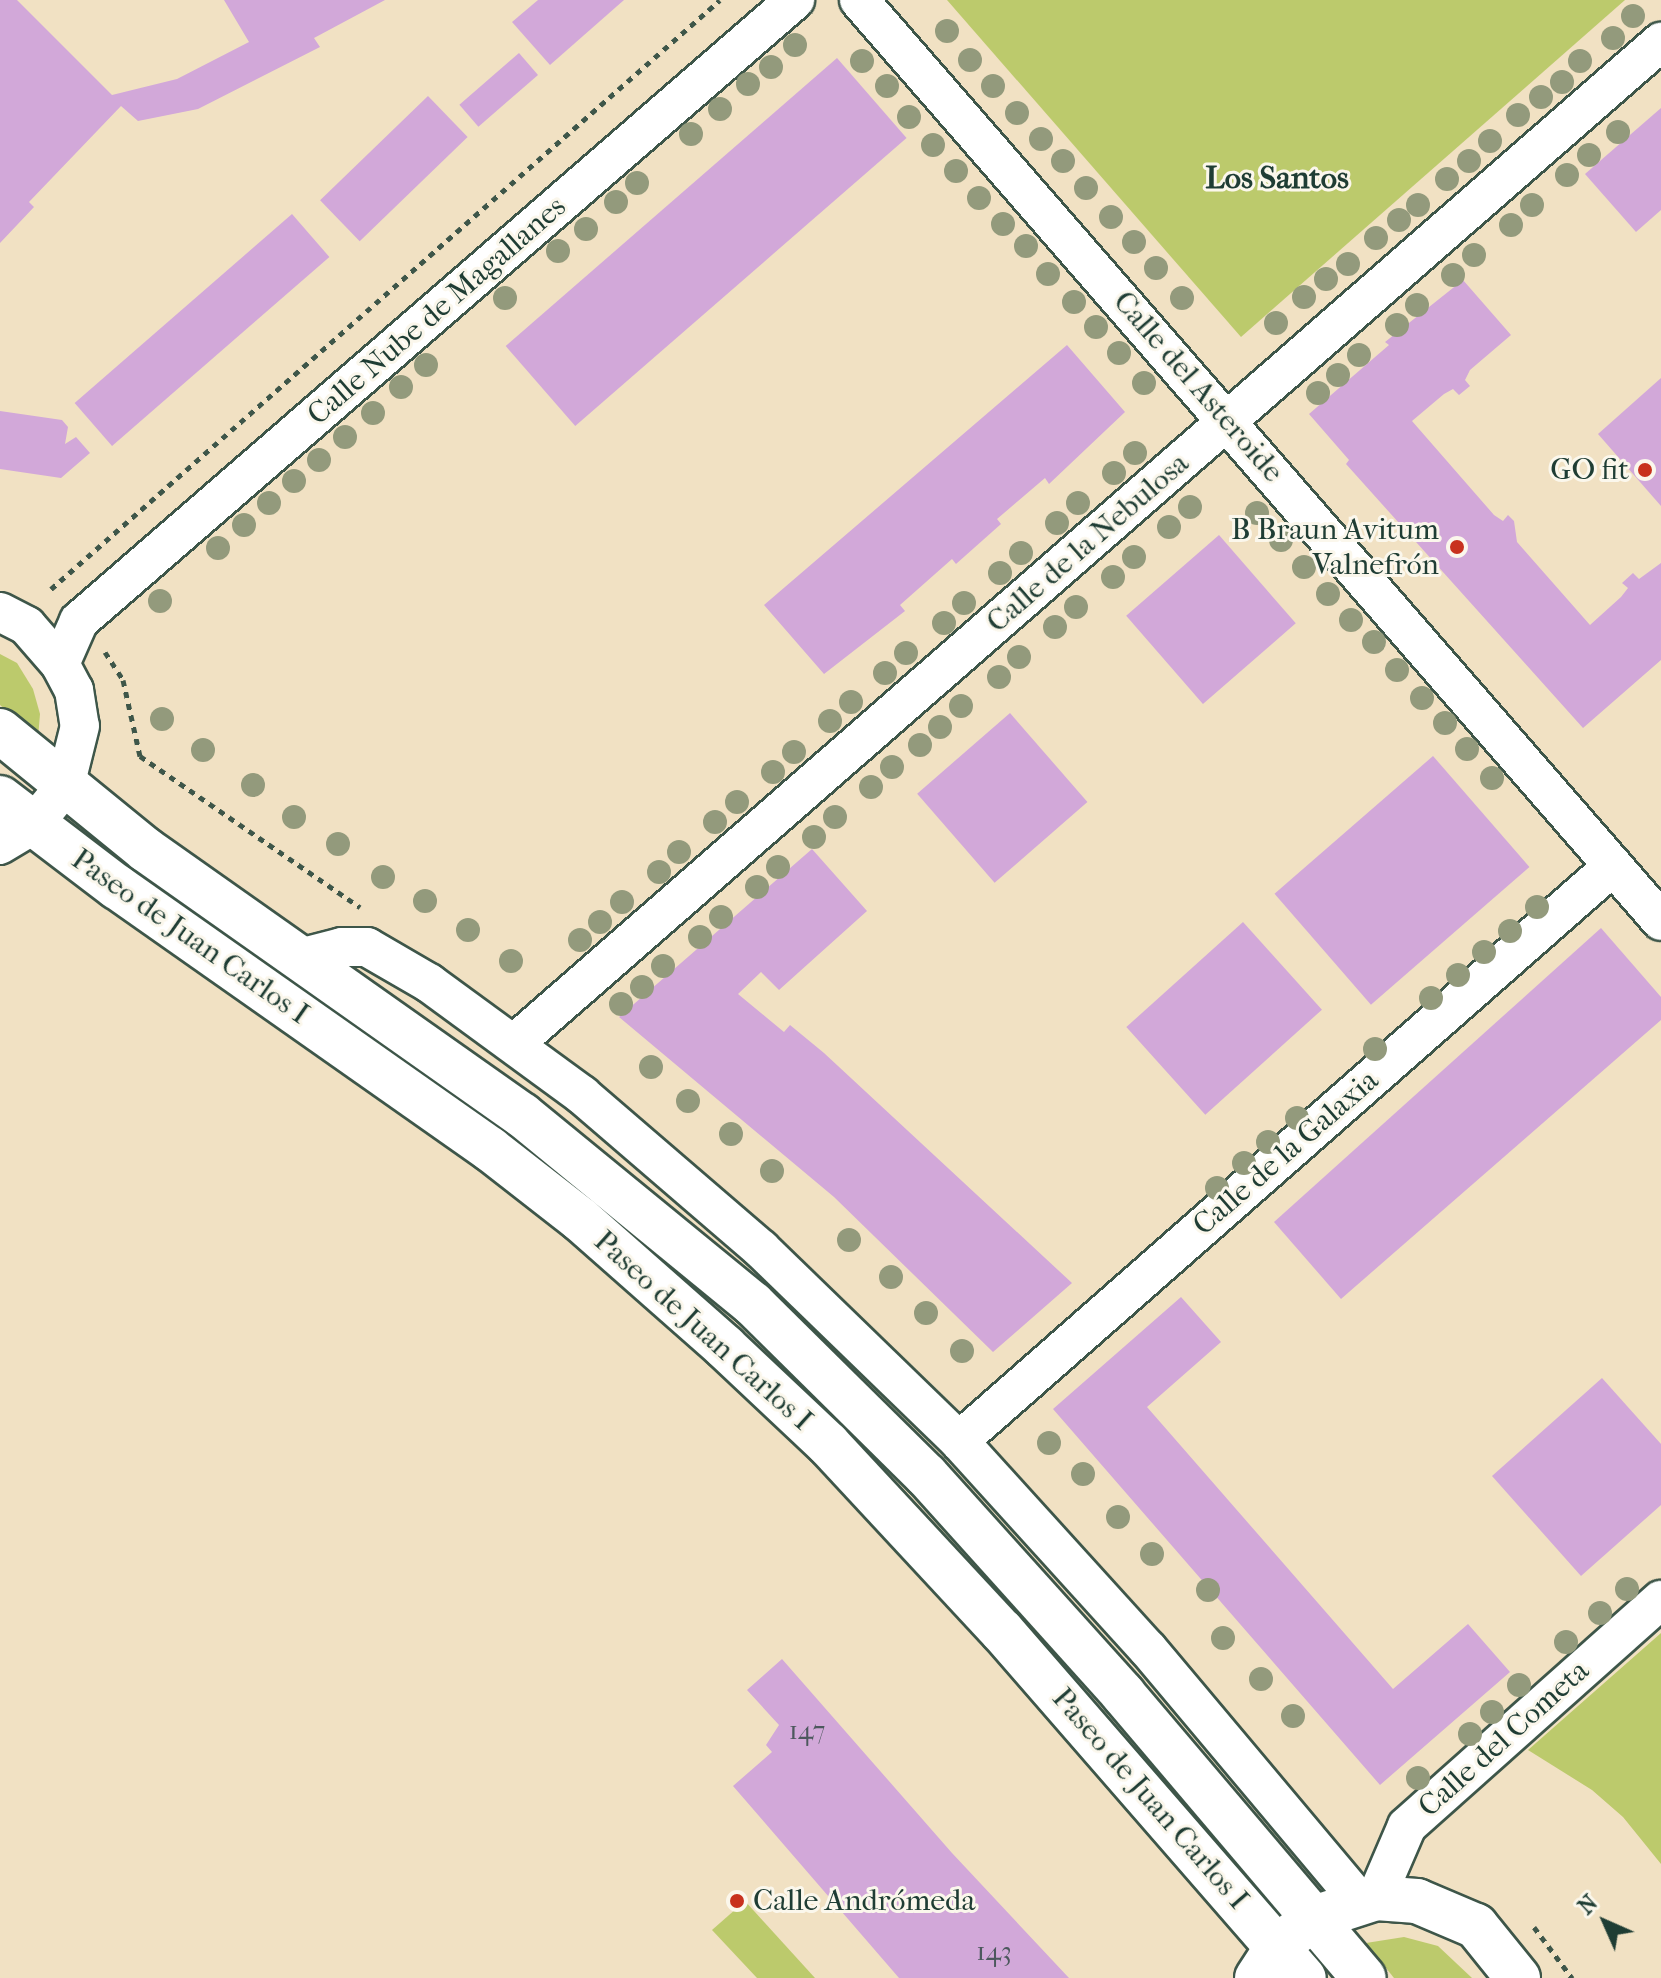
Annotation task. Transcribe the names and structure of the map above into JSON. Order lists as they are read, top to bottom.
{
  "streets": {
    "main road": ["Paseo de Juan Carlos I"],
    "street": [
      "Calle Nube de Magallanes",
      "Calle del Asteroide",
      "Calle de la Nebulosa",
      "Calle de la Galaxia",
      "Calle del Cometa"
    ]
  },
  "crossings": [
    ["Calle del Asteroide", "Calle de la Nebulosa"],
    ["Calle del Asteroide", "Calle de la Galaxia"],
    ["Calle de la Nebulosa", "Paseo de Juan Carlos I"],
    ["Paseo de Juan Carlos I", "Calle de la Galaxia"],
    ["Paseo de Juan Carlos I", "Calle del Cometa"]
  ],
  "districts": ["Los Santos"],
  "places": ["GO fit", "B Braun Avitum Valnefrón", "Calle Andrómeda"],
  "house_numbers": ["147", "143"],
  "north": "top left"
}
